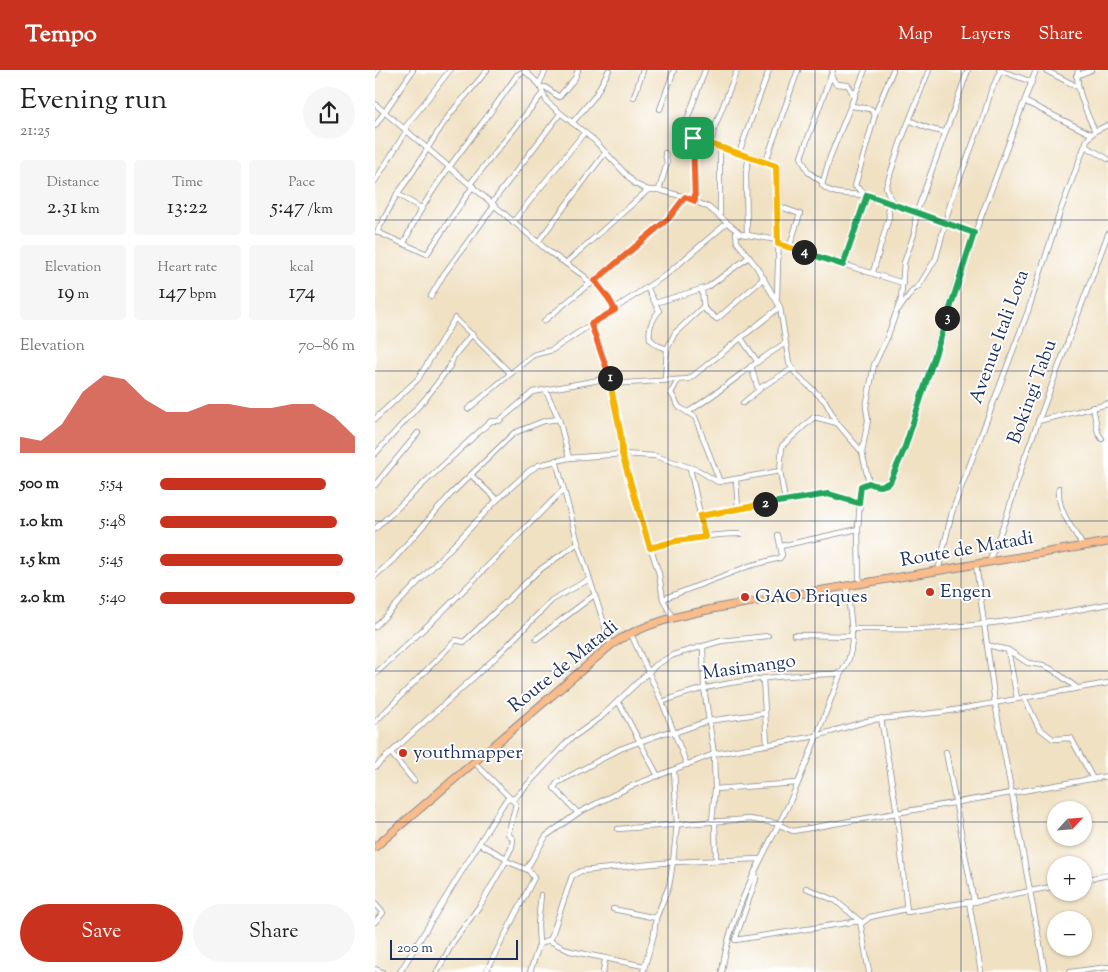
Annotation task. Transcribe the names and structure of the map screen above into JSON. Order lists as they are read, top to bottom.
{
  "streets": {
    "highway": ["Route de Matadi"],
    "street": ["Avenue Itali Lota", "Bokingi Tabu", "Masimango"]
  },
  "crossings": [
    ["Avenue Itali Lota", "Route de Matadi"],
    ["Bokingi Tabu", "Route de Matadi"]
  ],
  "places": ["Engen", "GAO Briques", "youthmapper"],
  "scale_bar": "200 m",
  "north": "top right",
  "page": {
    "header": "Tempo",
    "nav": ["Map", "Layers", "Share"],
    "heading": ["Evening run", "21:25"],
    "stats": [
      ["Distance", "2.31 km"],
      ["Time", "13:22"],
      ["Pace", "5:47 /km"],
      ["Elevation", "19 m"],
      ["Heart rate", "147 bpm"],
      ["kcal", "174"]
    ],
    "pins": [
      "4",
      "3",
      "1",
      "2"
    ],
    "chart": ["Elevation", "70–86 m"],
    "list": [
      {
        "name": "500 m",
        "note": "5:54"
      },
      {
        "name": "1.0 km",
        "note": "5:48"
      },
      {
        "name": "1.5 km",
        "note": "5:45"
      },
      {
        "name": "2.0 km",
        "note": "5:40"
      }
    ],
    "map_buttons": ["+", "−"],
    "buttons": ["Save", "Share"],
    "scale": "200 m"
  }
}
